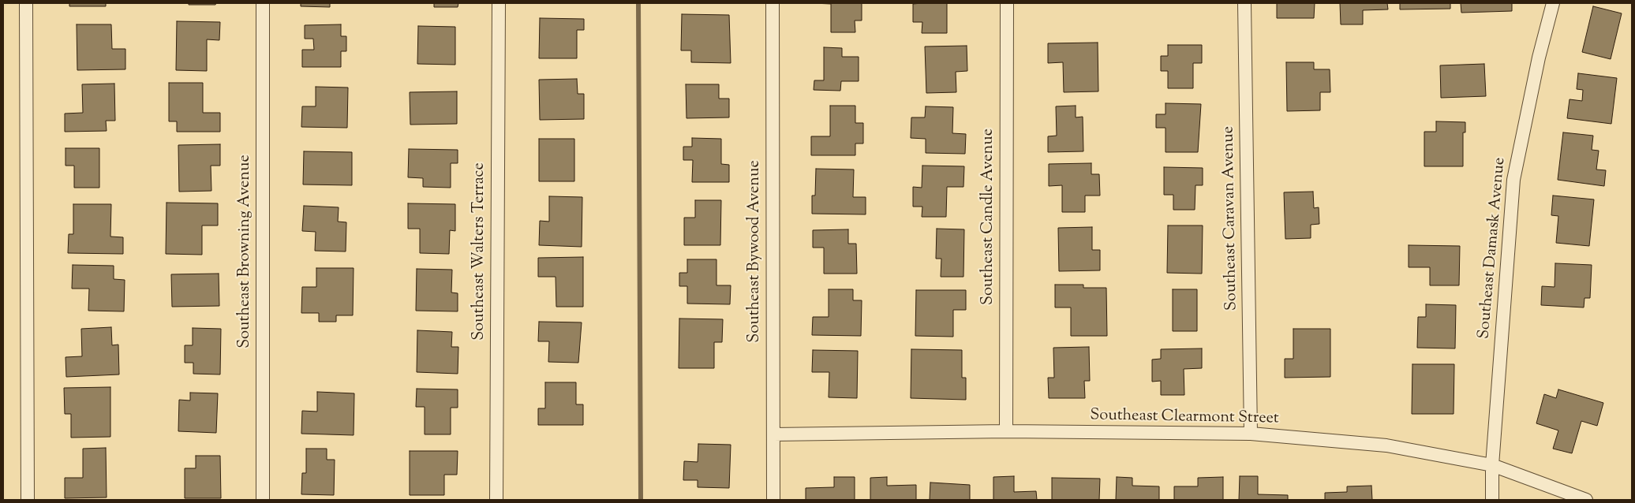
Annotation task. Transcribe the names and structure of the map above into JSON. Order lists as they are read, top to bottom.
{
  "streets": {
    "street": [
      "Southeast Candle Avenue",
      "Southeast Caravan Avenue",
      "Southeast Damask Avenue",
      "Southeast Browning Avenue",
      "Southeast Walters Terrace",
      "Southeast Bywood Avenue",
      "Southeast Clearmont Street"
    ]
  },
  "crossings": [
    ["Southeast Candle Avenue", "Southeast Clearmont Street"],
    ["Southeast Caravan Avenue", "Southeast Clearmont Street"],
    ["Southeast Damask Avenue", "Southeast Clearmont Street"],
    ["Southeast Bywood Avenue", "Southeast Clearmont Street"]
  ]
}
